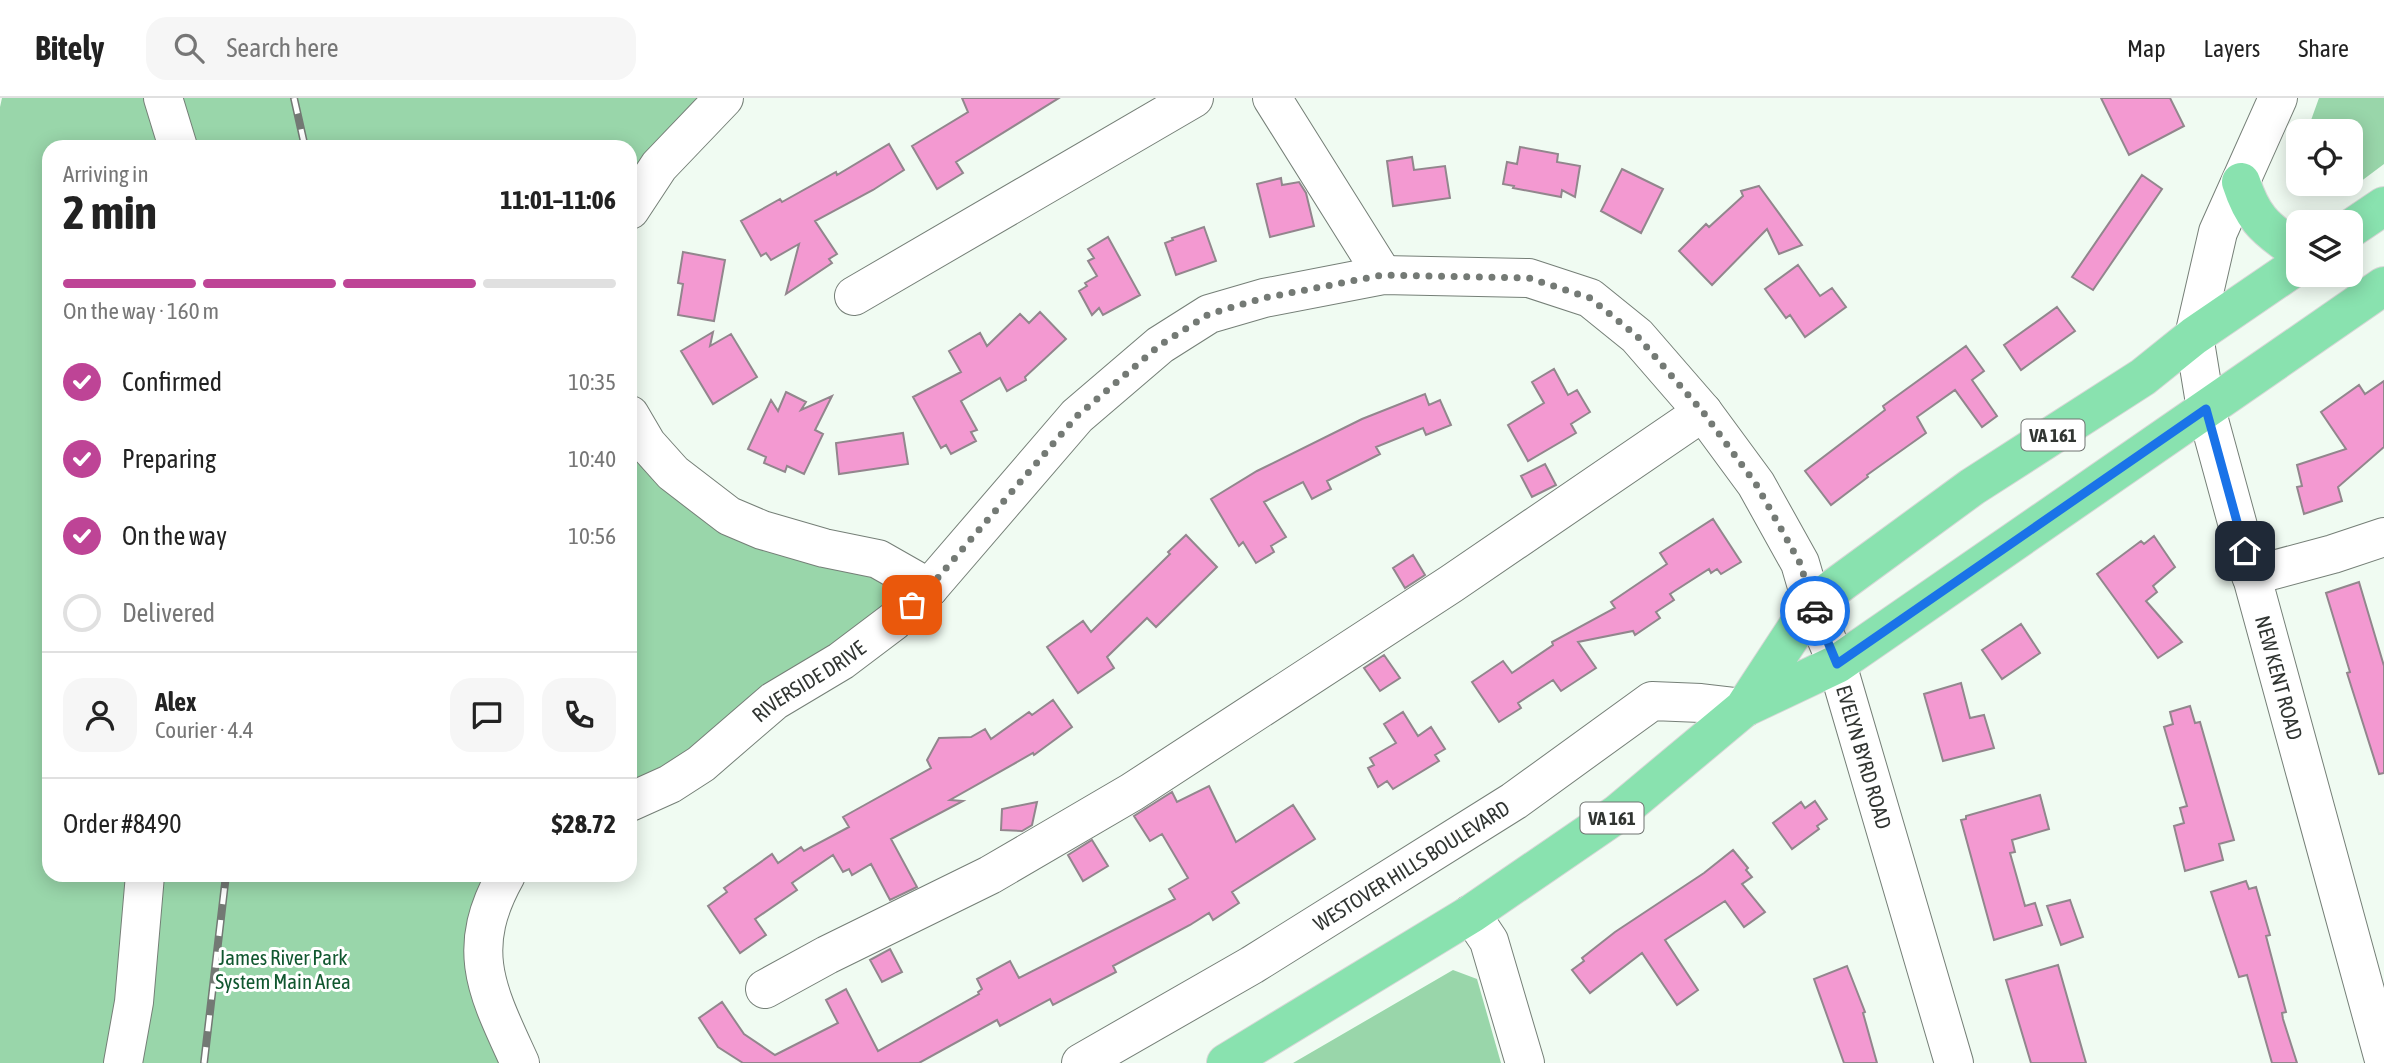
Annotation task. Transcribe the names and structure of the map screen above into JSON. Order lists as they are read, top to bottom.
{
  "streets": {
    "main road": ["VA 161"],
    "street": [
      "NEW KENT ROAD",
      "RIVERSIDE DRIVE",
      "EVELYN BYRD ROAD",
      "WESTOVER HILLS BOULEVARD"
    ]
  },
  "crossings": [
    ["VA 161", "NEW KENT ROAD"],
    ["VA 161", "EVELYN BYRD ROAD"],
    ["VA 161", "WESTOVER HILLS BOULEVARD"],
    ["RIVERSIDE DRIVE", "EVELYN BYRD ROAD"]
  ],
  "parks": ["James River Park System Main Area"],
  "page": {
    "header": "Bitely",
    "search": "Search here",
    "nav": ["Map", "Layers", "Share"],
    "heading": ["2 min", "Arriving in", "11:01–11:06"],
    "panel": [
      "Alex",
      "Courier · 4.4",
      "Order #8490",
      "$28.72"
    ],
    "bar": "On the way · 160 m",
    "list": [
      ["Confirmed", "10:35"],
      ["Preparing", "10:40"],
      ["On the way", "10:56"],
      "Delivered"
    ]
  }
}
